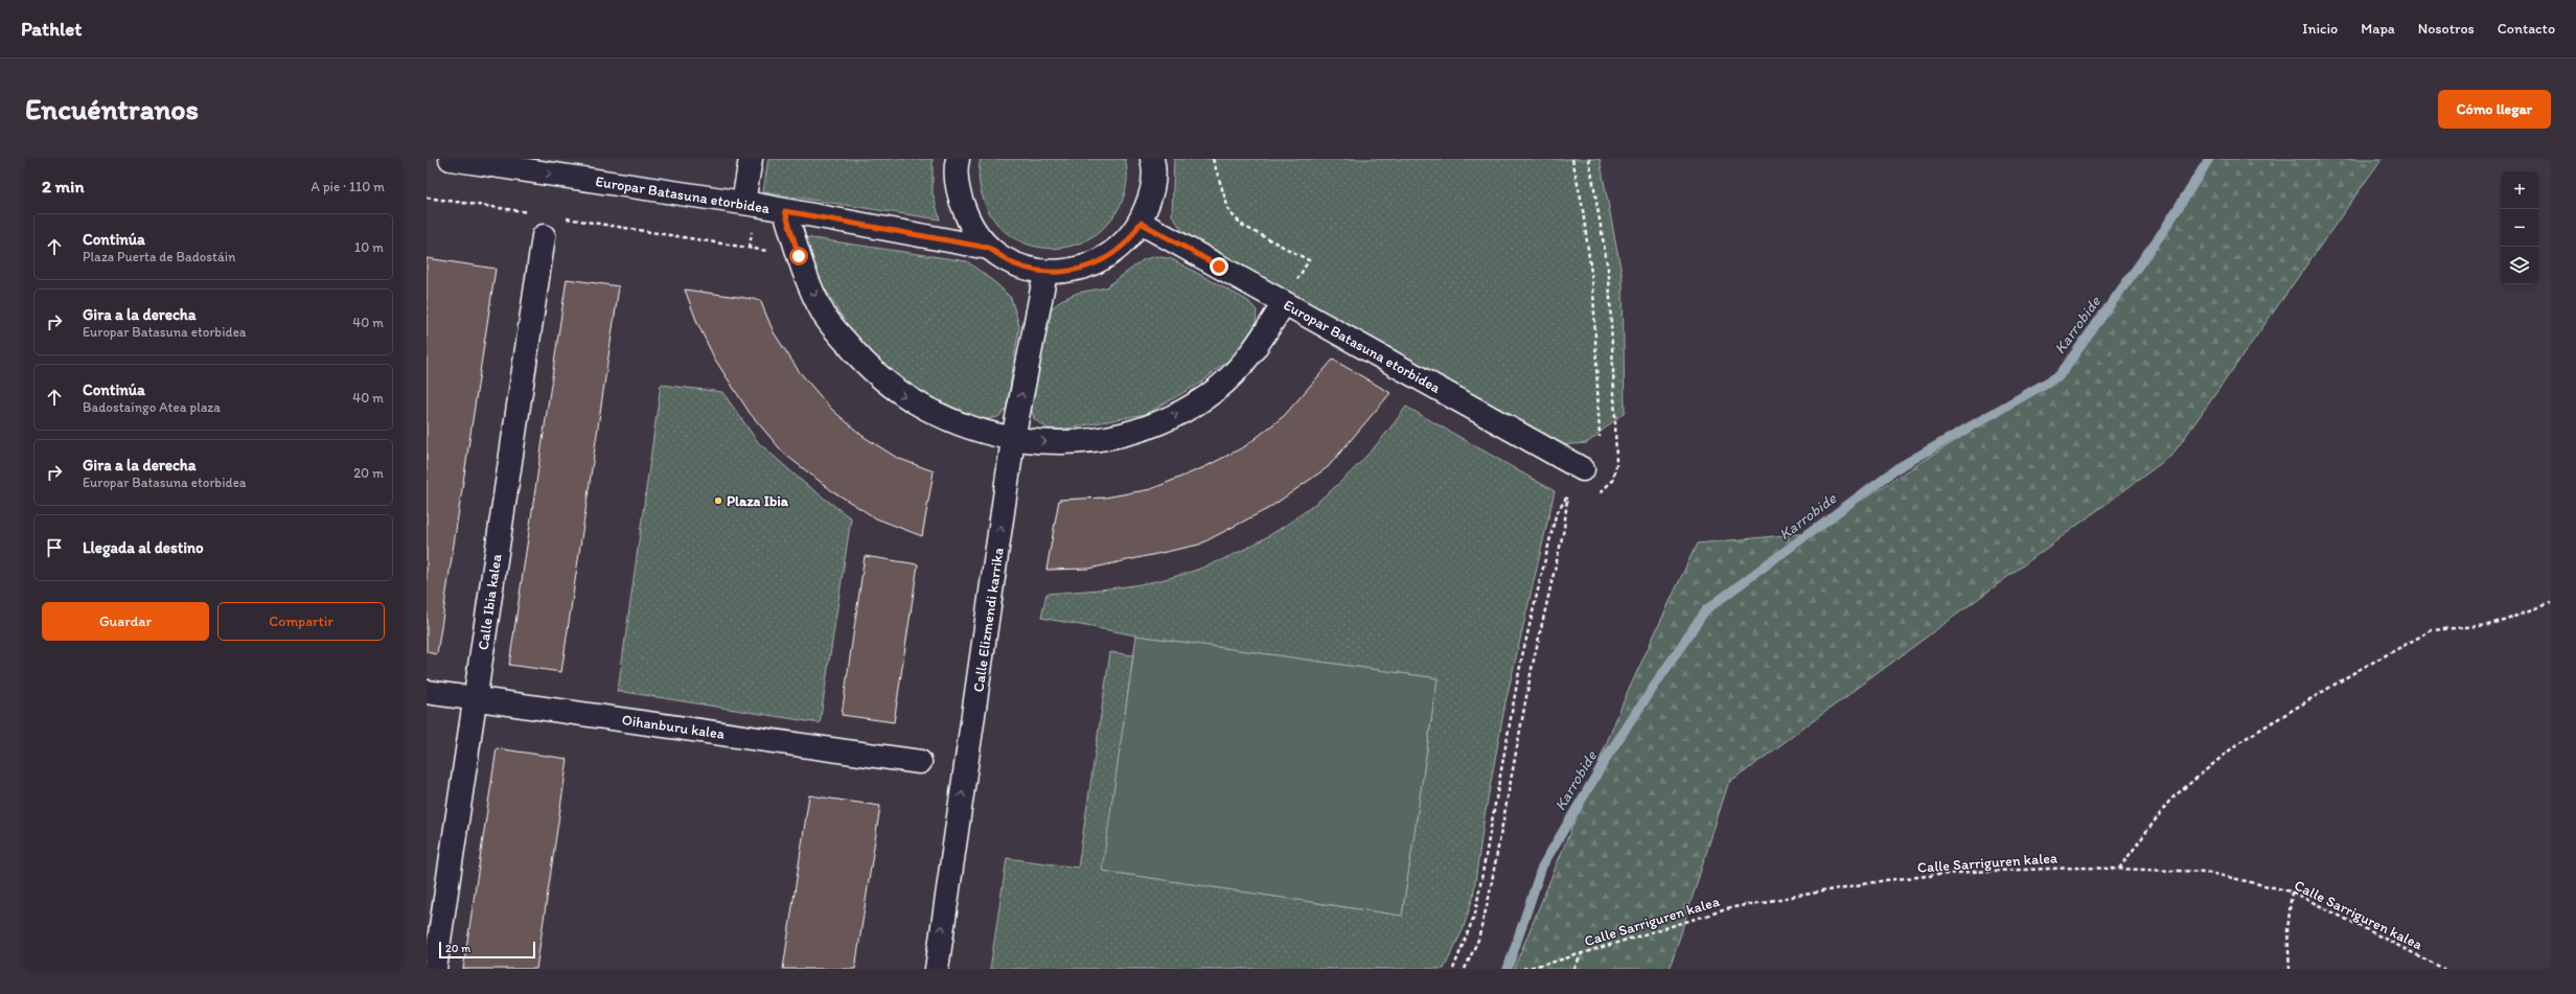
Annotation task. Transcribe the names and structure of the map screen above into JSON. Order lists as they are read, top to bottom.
{
  "streets": {
    "street": [
      "Europar Batasuna etorbidea",
      "Calle Ibia kalea",
      "Calle Elizmendi karrika",
      "Oihanburu kalea"
    ],
    "path": ["Calle Sarriguren kalea"]
  },
  "crossings": [
    ["Calle Ibia kalea", "Oihanburu kalea"]
  ],
  "one_way": ["Calle Elizmendi karrika"],
  "water": ["Karrobide"],
  "places": ["Plaza Ibia"],
  "scale_bar": "20 m",
  "page": {
    "header": "Pathlet",
    "nav": [
      "Inicio",
      "Mapa",
      "Nosotros",
      "Contacto"
    ],
    "buttons": [
      "Cómo llegar",
      ["Guardar", "Compartir"]
    ],
    "title": "Encuéntranos",
    "heading": ["2 min", "A pie · 110 m"],
    "map_buttons": ["+", "−"],
    "list": [
      ["Continúa", "Plaza Puerta de Badostáin", "10 m"],
      ["Gira a la derecha", "Europar Batasuna etorbidea", "40 m"],
      ["Continúa", "Badostaingo Atea plaza", "40 m"],
      ["Gira a la derecha", "Europar Batasuna etorbidea", "20 m"],
      "Llegada al destino"
    ],
    "scale": "20 m"
  }
}
